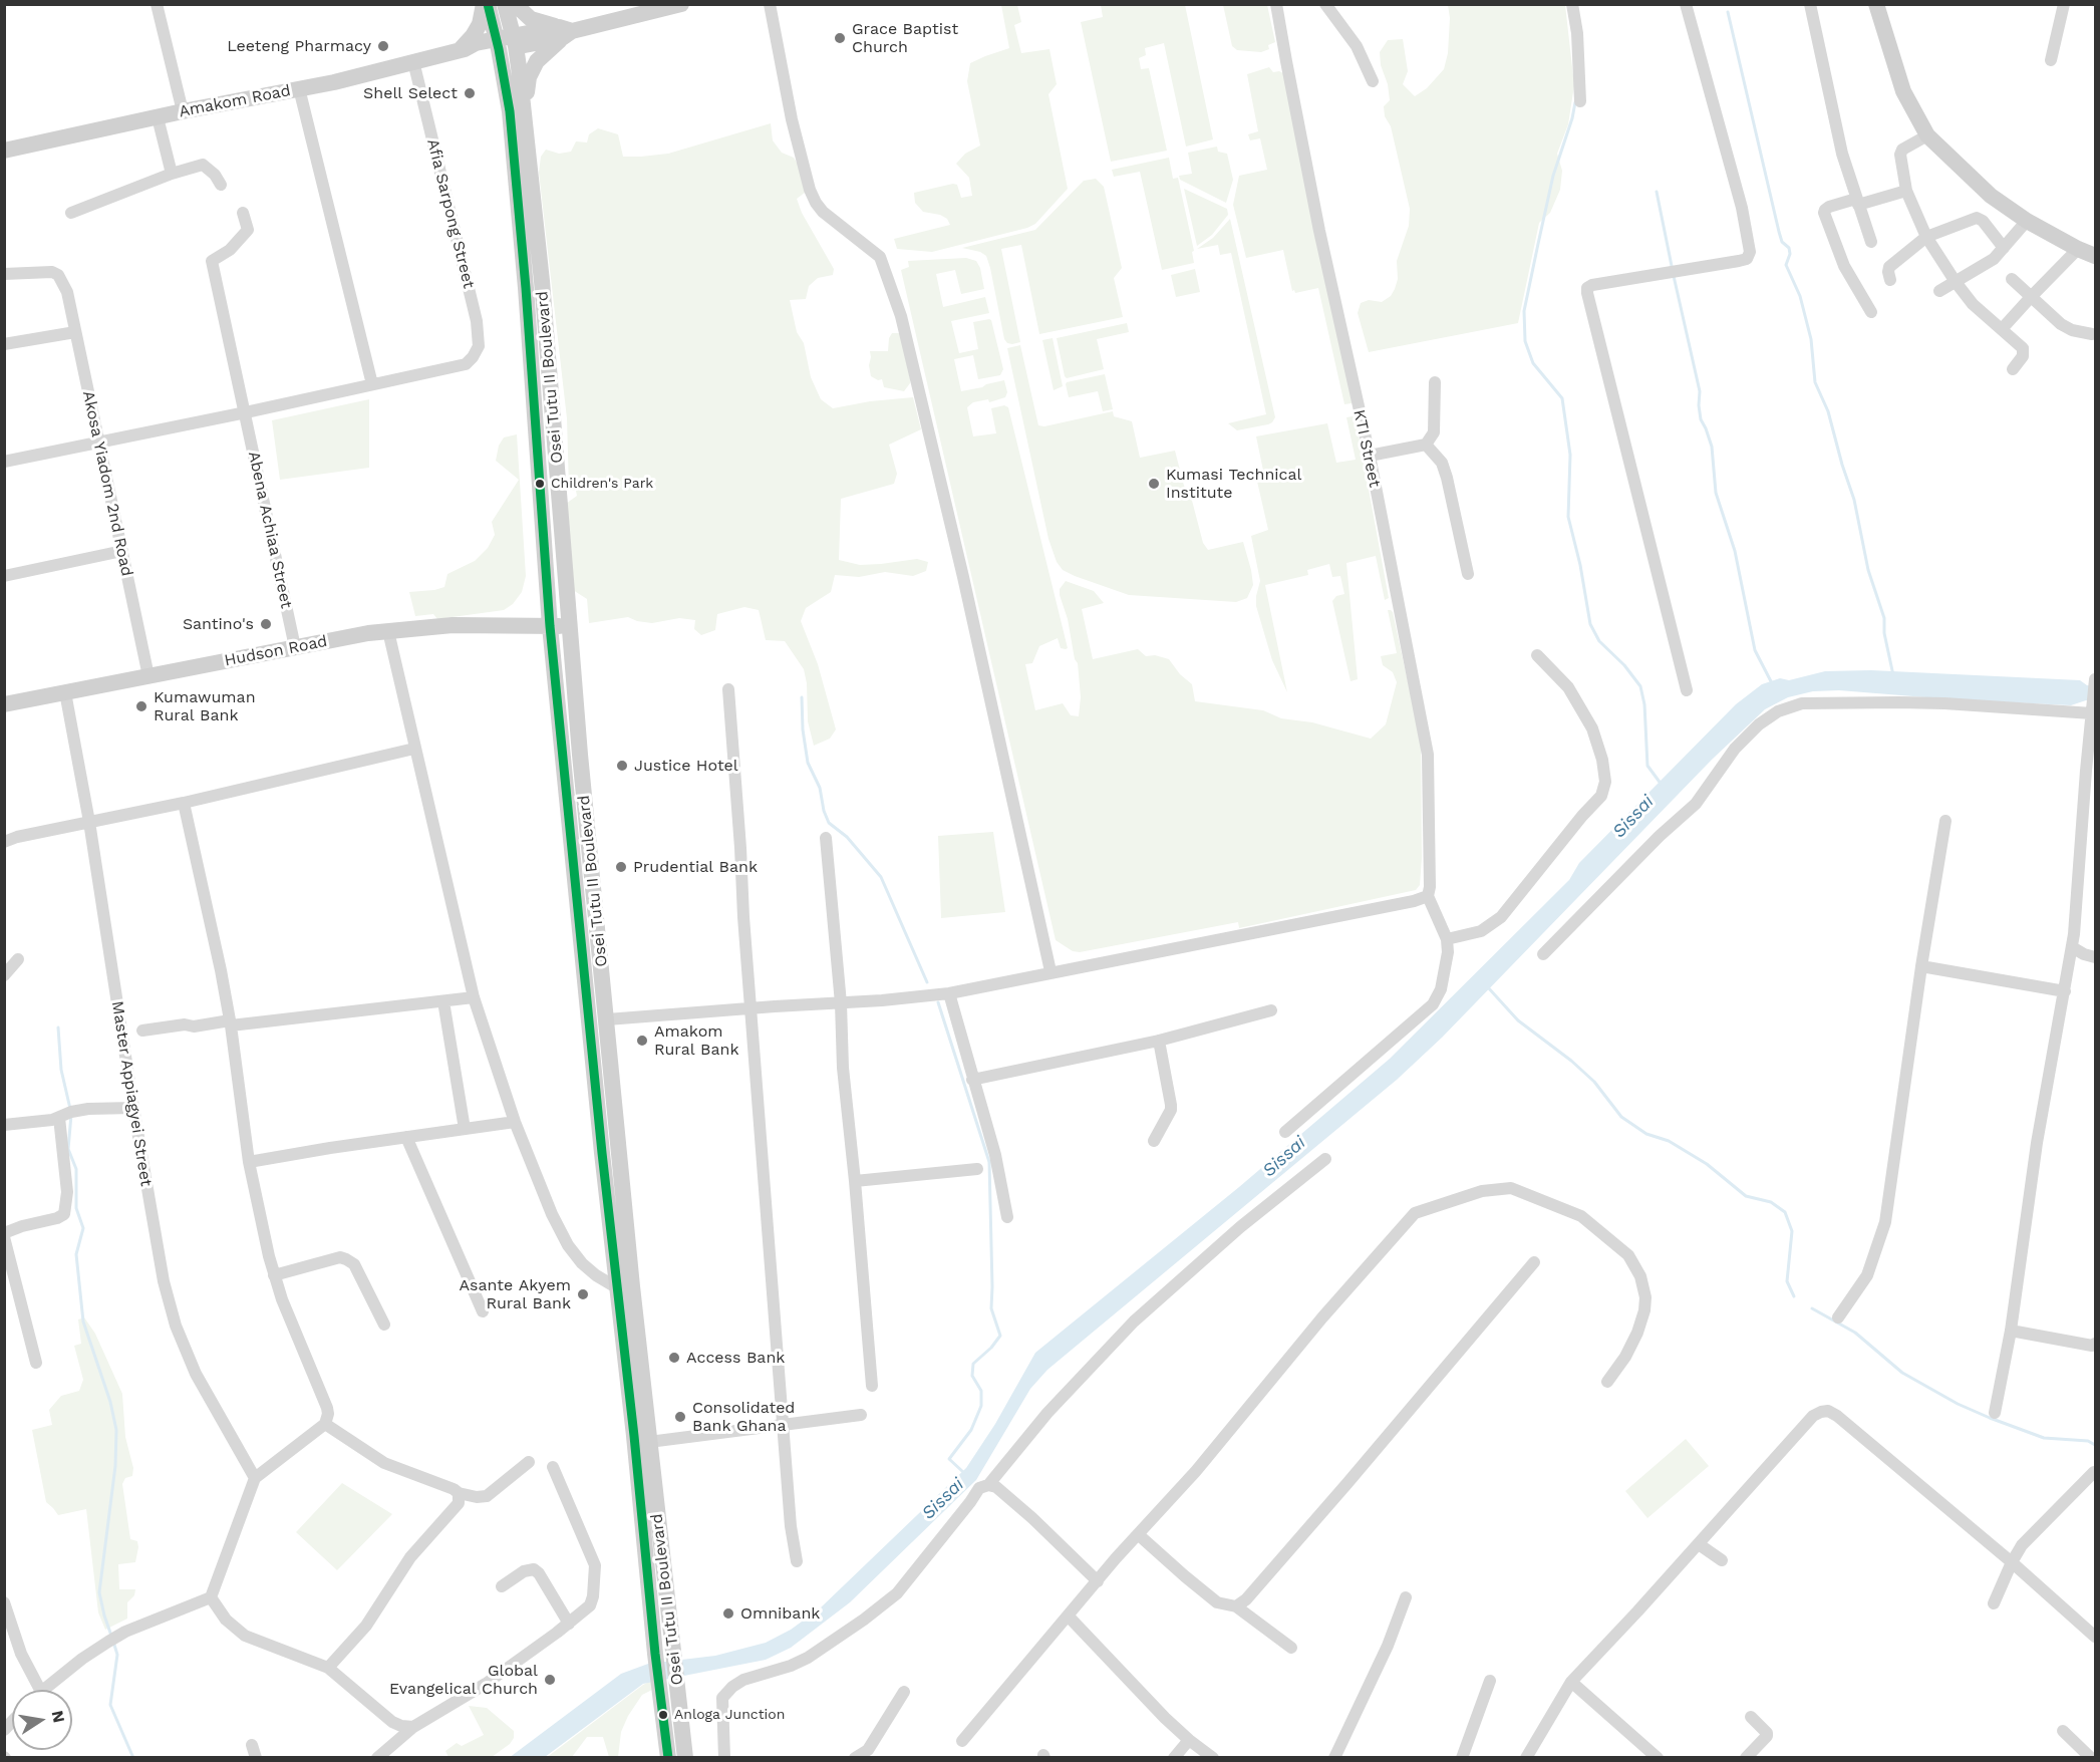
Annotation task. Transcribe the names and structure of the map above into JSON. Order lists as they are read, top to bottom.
{
  "streets": {
    "main road": ["Amakom Road", "Osei Tutu II Boulevard", "Hudson Road"],
    "street": [
      "Afia Sarpong Street",
      "KTI Street",
      "Akosa Yiadom 2nd Road",
      "Abena Achiaa Street",
      "Master Appiagyei Street"
    ]
  },
  "crossings": [
    ["Amakom Road", "Afia Sarpong Street"],
    ["Amakom Road", "Osei Tutu II Boulevard"],
    ["Osei Tutu II Boulevard", "Hudson Road"],
    ["Akosa Yiadom 2nd Road", "Hudson Road"],
    ["Abena Achiaa Street", "Hudson Road"],
    ["Hudson Road", "Master Appiagyei Street"]
  ],
  "water": ["Sissai"],
  "places": [
    "Grace Baptist Church",
    "Leeteng Pharmacy",
    "Shell Select",
    "Children's Park",
    "Kumasi Technical Institute",
    "Santino's",
    "Kumawuman Rural Bank",
    "Justice Hotel",
    "Prudential Bank",
    "Amakom Rural Bank",
    "Asante Akyem Rural Bank",
    "Access Bank",
    "Consolidated Bank Ghana",
    "Omnibank",
    "Global Evangelical Church",
    "Anloga Junction"
  ],
  "north": "right"
}
